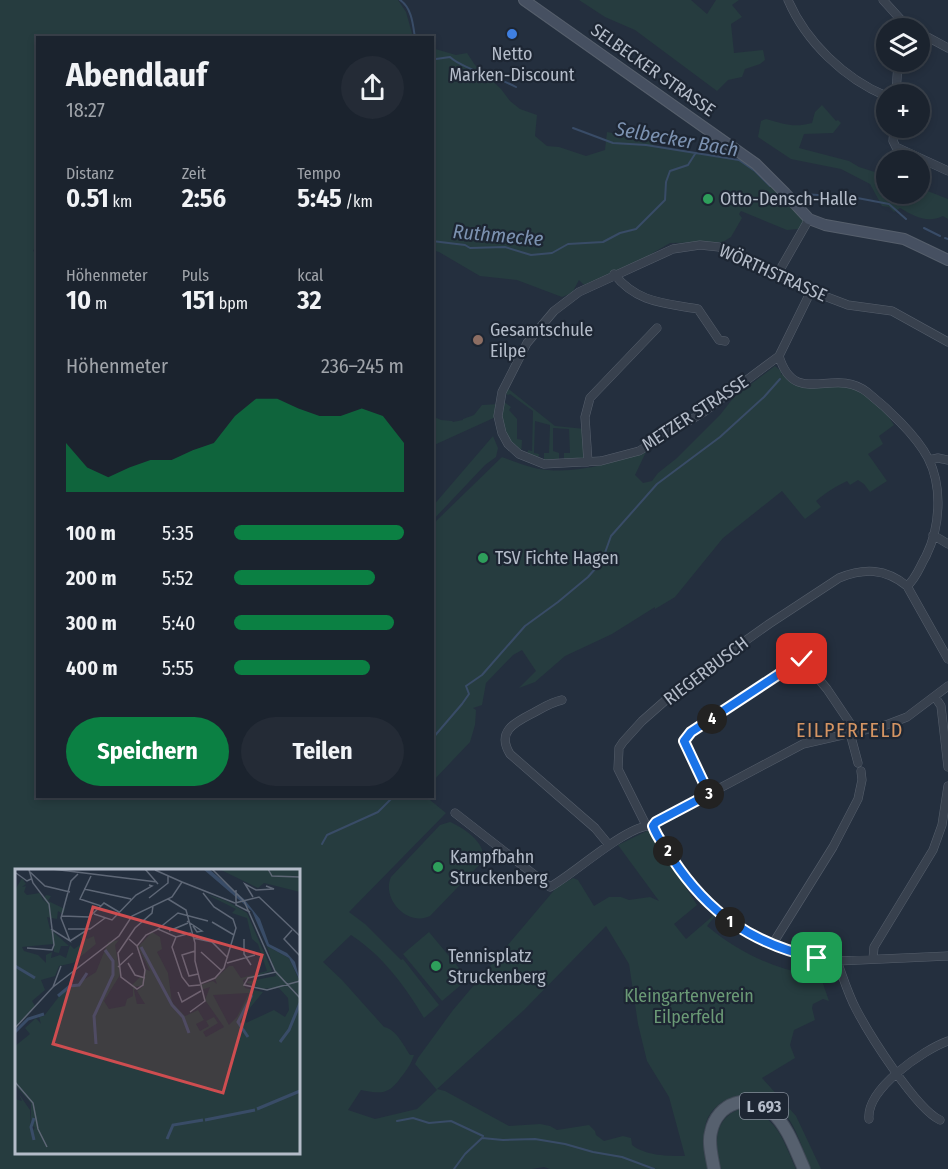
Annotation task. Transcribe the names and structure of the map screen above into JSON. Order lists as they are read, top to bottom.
{
  "streets": {
    "main road": ["SELBECKER STRASSE", "L 693"],
    "street": ["WÖRTHSTRASSE", "METZER STRASSE", "RIEGERBUSCH"]
  },
  "crossings": [
    ["WÖRTHSTRASSE", "METZER STRASSE"]
  ],
  "districts": ["EILPERFELD"],
  "water": ["Selbecker Bach", "Ruthmecke"],
  "parks": ["Kleingartenverein Eilperfeld"],
  "places": [
    "Netto Marken-Discount",
    "Otto-Densch-Halle",
    "Gesamtschule Eilpe",
    "TSV Fichte Hagen",
    "Kampfbahn Struckenberg",
    "Tennisplatz Struckenberg"
  ],
  "page": {
    "map_buttons": ["+", "−"],
    "heading": ["Abendlauf", "18:27"],
    "stats": [
      ["Distanz", "0.51 km"],
      ["Zeit", "2:56"],
      ["Tempo", "5:45 /km"],
      ["Höhenmeter", "10 m"],
      ["Puls", "151 bpm"],
      ["kcal", "32"]
    ],
    "chart": ["Höhenmeter", "236–245 m"],
    "list": [
      {
        "name": "100 m",
        "note": "5:35"
      },
      {
        "name": "200 m",
        "note": "5:52"
      },
      {
        "name": "300 m",
        "note": "5:40"
      },
      {
        "name": "400 m",
        "note": "5:55"
      }
    ],
    "pins": [
      "4",
      "3",
      "2",
      "1"
    ],
    "buttons": ["Speichern", "Teilen"]
  }
}
